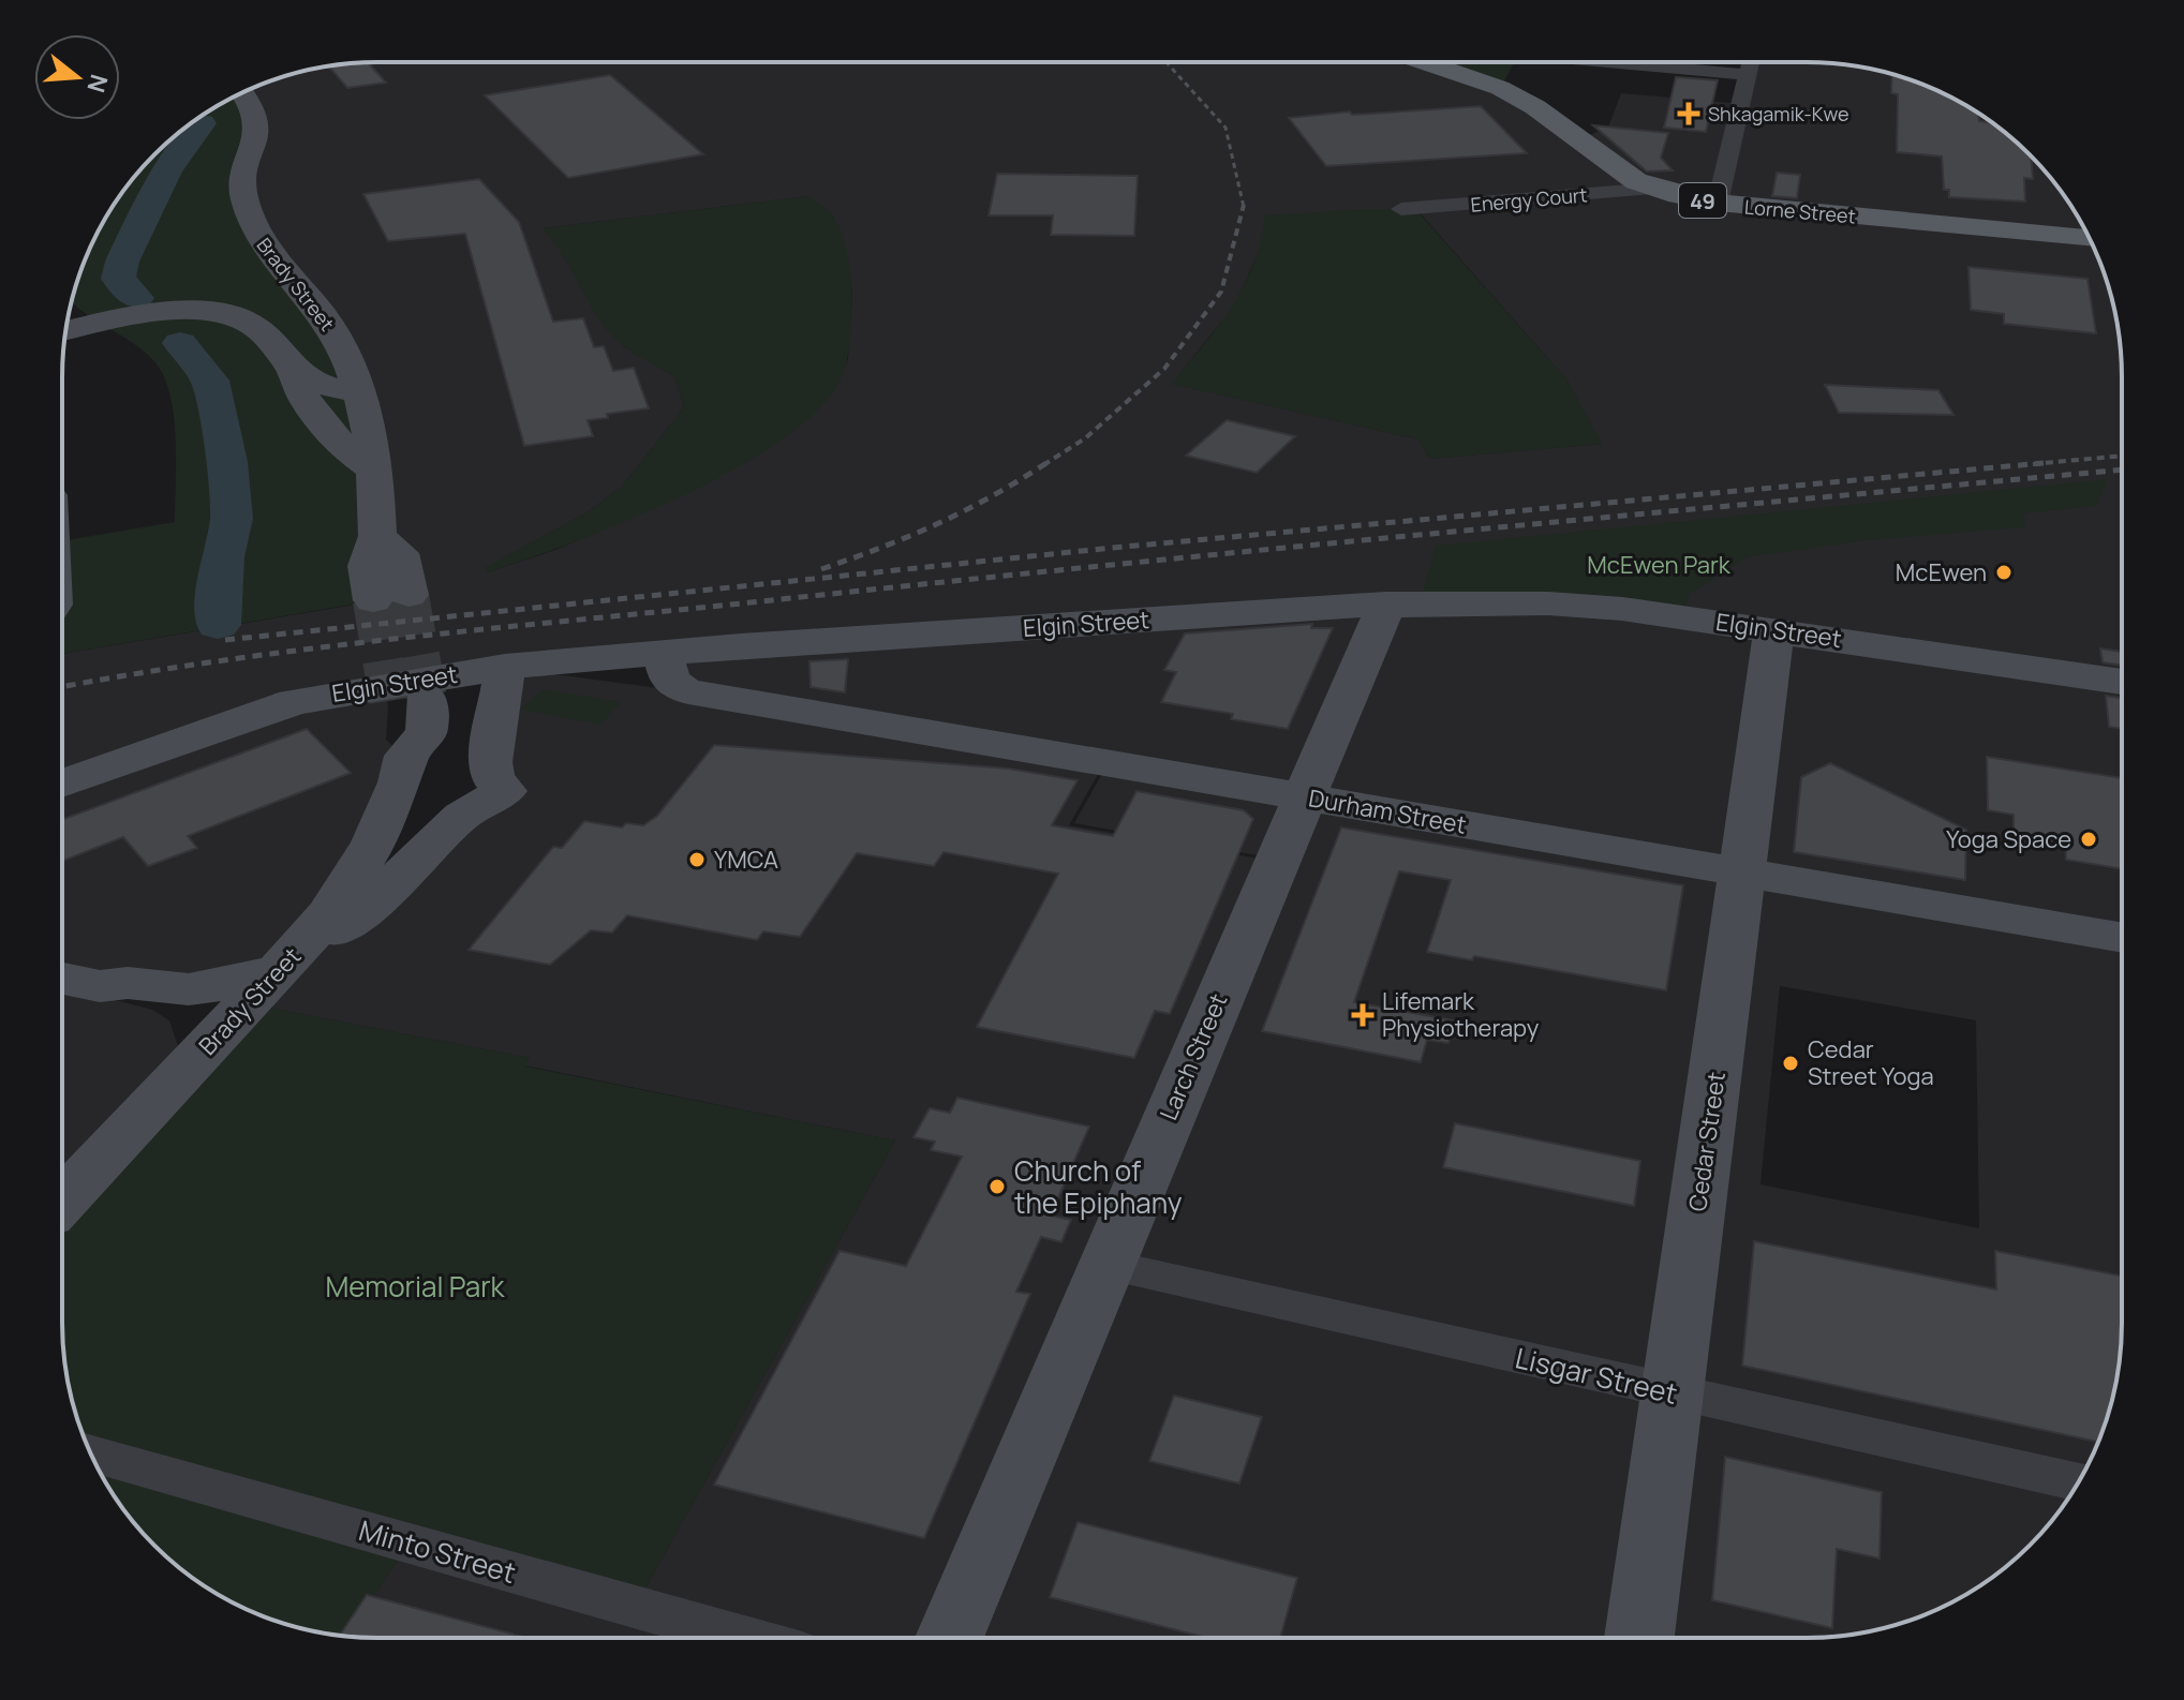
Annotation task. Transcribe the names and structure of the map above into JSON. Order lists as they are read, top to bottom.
{
  "streets": {
    "main road": [
      "49",
      "Lorne Street",
      "Brady Street",
      "Elgin Street",
      "Durham Street",
      "Larch Street",
      "Cedar Street"
    ],
    "street": ["Energy Court", "Lisgar Street", "Minto Street"]
  },
  "crossings": [
    ["Energy Court", "Lorne Street"],
    ["Elgin Street", "Durham Street"],
    ["Elgin Street", "Larch Street"],
    ["Elgin Street", "Cedar Street"],
    ["Durham Street", "Larch Street"],
    ["Durham Street", "Cedar Street"],
    ["Larch Street", "Lisgar Street"],
    ["Cedar Street", "Lisgar Street"]
  ],
  "parks": ["McEwen Park", "Memorial Park"],
  "places": {
    "health": ["Shkagamik-Kwe", "Lifemark Physiotherapy"],
    "other": [
      "McEwen",
      "Yoga Space",
      "YMCA",
      "Cedar Street Yoga",
      "Church of the Epiphany"
    ]
  },
  "north": "right"
}
